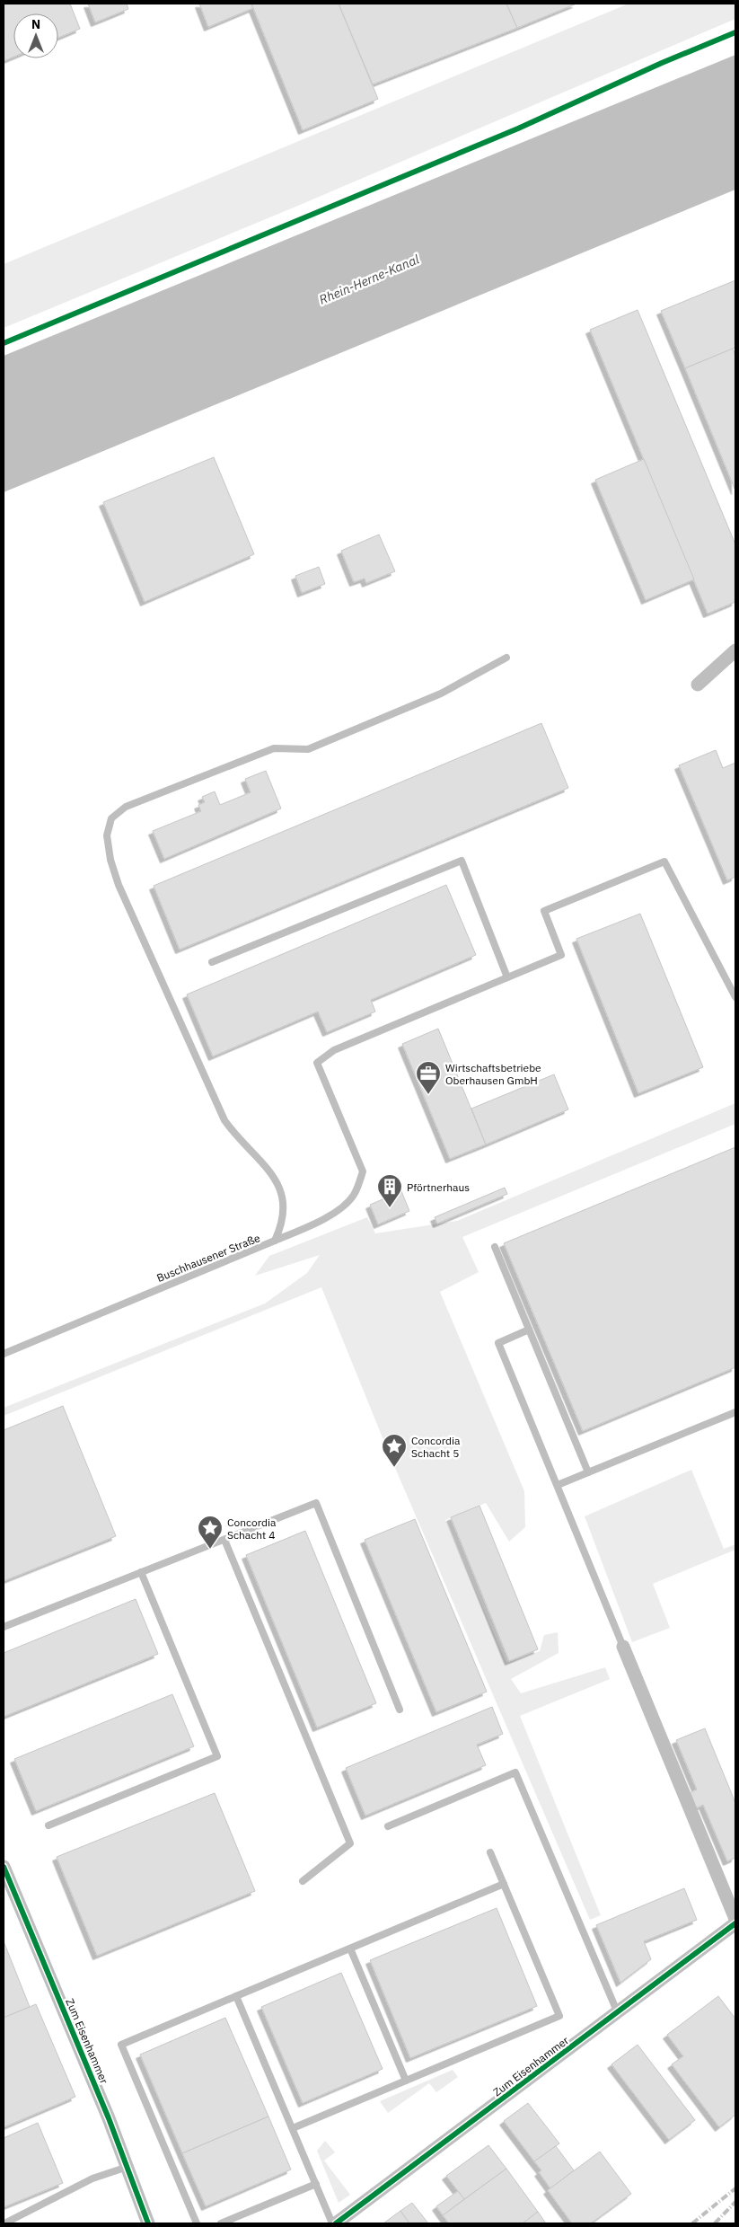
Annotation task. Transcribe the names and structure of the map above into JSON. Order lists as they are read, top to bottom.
{
  "streets": {
    "street": ["Zum Eisenhammer"],
    "lane": ["Buschhausener Straße"]
  },
  "water": ["Rhein-Herne-Kanal"],
  "places": {
    "office": ["Wirtschaftsbetriebe Oberhausen GmbH"],
    "building": ["Pförtnerhaus"],
    "place": ["Concordia Schacht 5", "Concordia Schacht 4"]
  },
  "north": "top"
}
